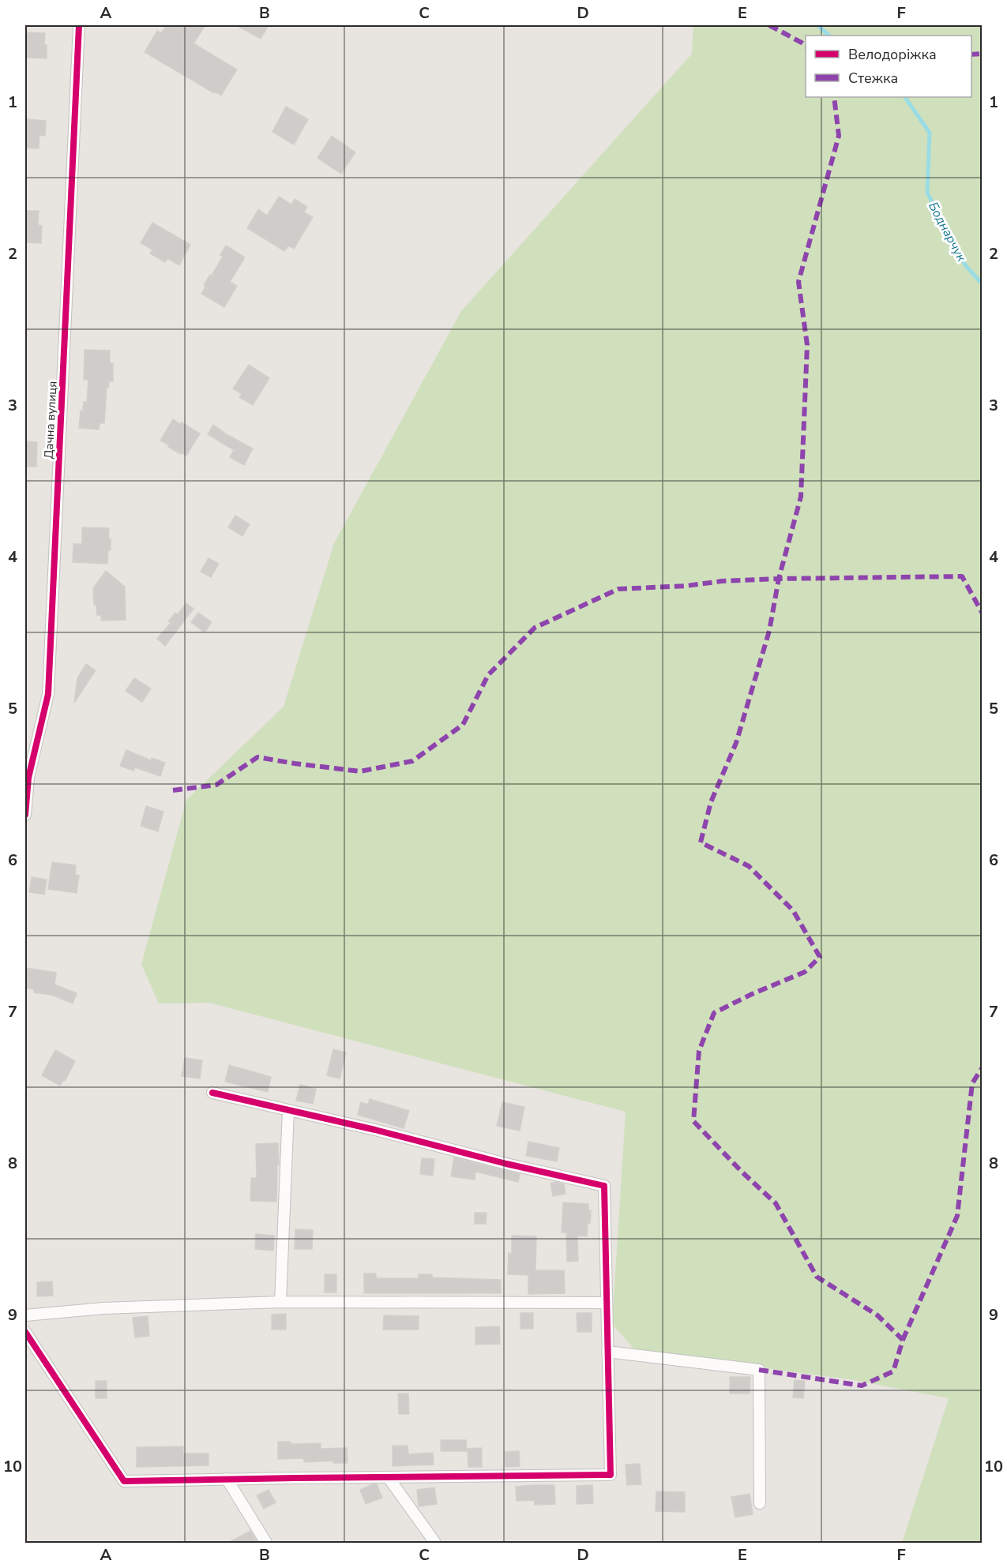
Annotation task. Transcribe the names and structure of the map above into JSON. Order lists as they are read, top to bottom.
{
  "streets": {
    "street": ["Дачна вулиця"]
  },
  "water": ["Боднарчук"],
  "legend": ["Велодоріжка", "Стежка"],
  "grid": {
    "columns": [
      "A",
      "B",
      "C",
      "D",
      "E",
      "F"
    ],
    "rows": [
      "1",
      "2",
      "3",
      "4",
      "5",
      "6",
      "7",
      "8",
      "9",
      "10"
    ]
  }
}
